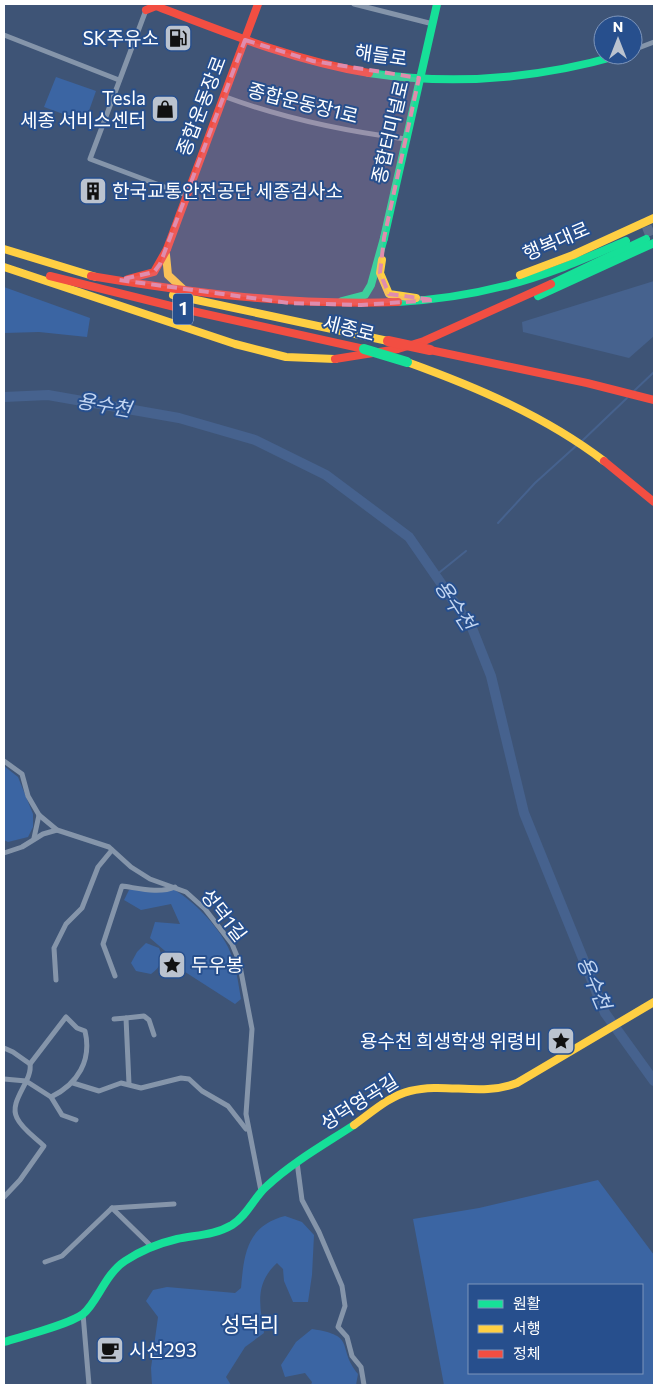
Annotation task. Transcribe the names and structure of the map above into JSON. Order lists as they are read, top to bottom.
{
  "streets": {
    "main road": [
      "해들로",
      "종합운동장로",
      "종합터미널로",
      "행복대로",
      "1",
      "세종로",
      "성덕영곡길"
    ],
    "street": ["종합운동장1로", "성덕1길"]
  },
  "crossings": [
    ["해들로", "종합운동장로"],
    ["해들로", "종합터미널로"],
    ["종합운동장1로", "종합운동장로"],
    ["종합운동장1로", "종합터미널로"],
    ["성덕1길", "성덕영곡길"]
  ],
  "districts": ["성덕리"],
  "water": ["용수천"],
  "places": {
    "fuel station": ["SK주유소"],
    "shop": ["Tesla 세종 서비스센터"],
    "building": ["한국교통안전공단 세종검사소"],
    "place": ["두우봉", "용수천 희생학생 위령비"],
    "cafe": ["시선293"]
  },
  "legend": ["원활", "서행", "정체"],
  "north": "top"
}
